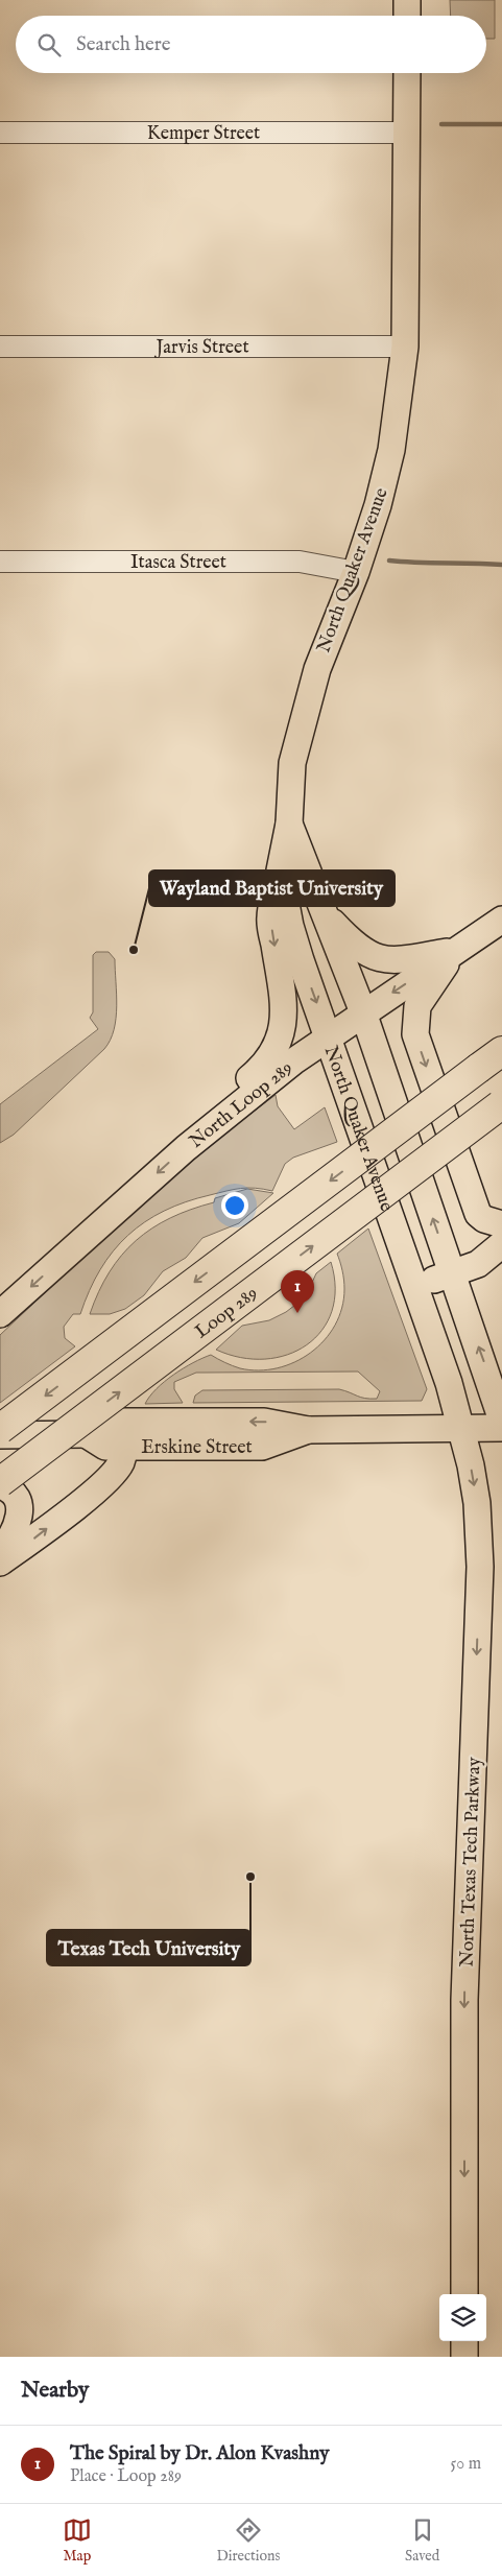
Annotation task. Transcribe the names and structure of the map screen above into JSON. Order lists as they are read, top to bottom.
{
  "streets": {
    "highway": ["Loop 289"],
    "main road": [
      "North Quaker Avenue",
      "North Loop 289",
      "Erskine Street",
      "North Texas Tech Parkway"
    ],
    "street": ["Kemper Street", "Jarvis Street", "Itasca Street"]
  },
  "crossings": [
    ["Kemper Street", "North Quaker Avenue"],
    ["Jarvis Street", "North Quaker Avenue"],
    ["Itasca Street", "North Quaker Avenue"],
    ["North Quaker Avenue", "North Loop 289"],
    ["North Quaker Avenue", "Erskine Street"],
    ["North Quaker Avenue", "North Texas Tech Parkway"],
    ["Erskine Street", "North Texas Tech Parkway"]
  ],
  "one_way": ["North Loop 289", "North Texas Tech Parkway"],
  "places": ["Wayland Baptist University", "Texas Tech University"],
  "page": {
    "search": "Search here",
    "pins": "1",
    "heading": "Nearby",
    "list": [
      {
        "mark": "1",
        "name": "The Spiral by Dr. Alon Kvashny",
        "note": "Place · Loop 289",
        "value": "50 m"
      }
    ],
    "nav": ["Map", "Directions", "Saved"]
  }
}
